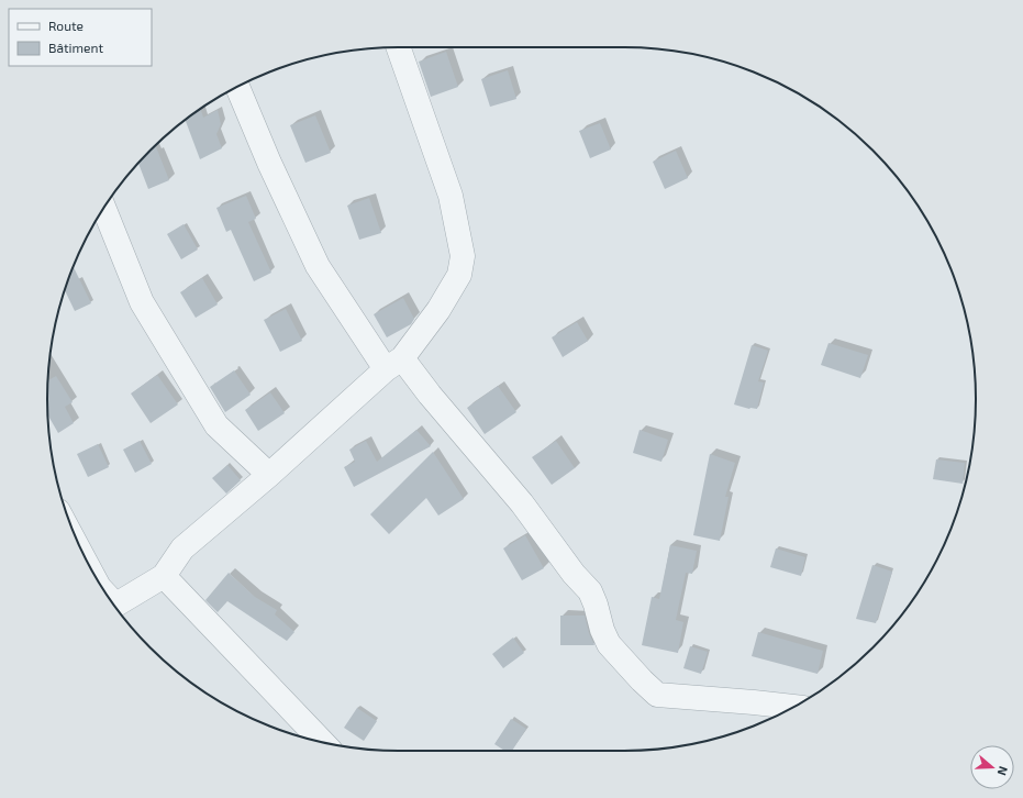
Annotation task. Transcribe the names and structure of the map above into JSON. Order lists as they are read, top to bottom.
{
  "legend": ["Route", "Bâtiment"],
  "north": "right"
}
